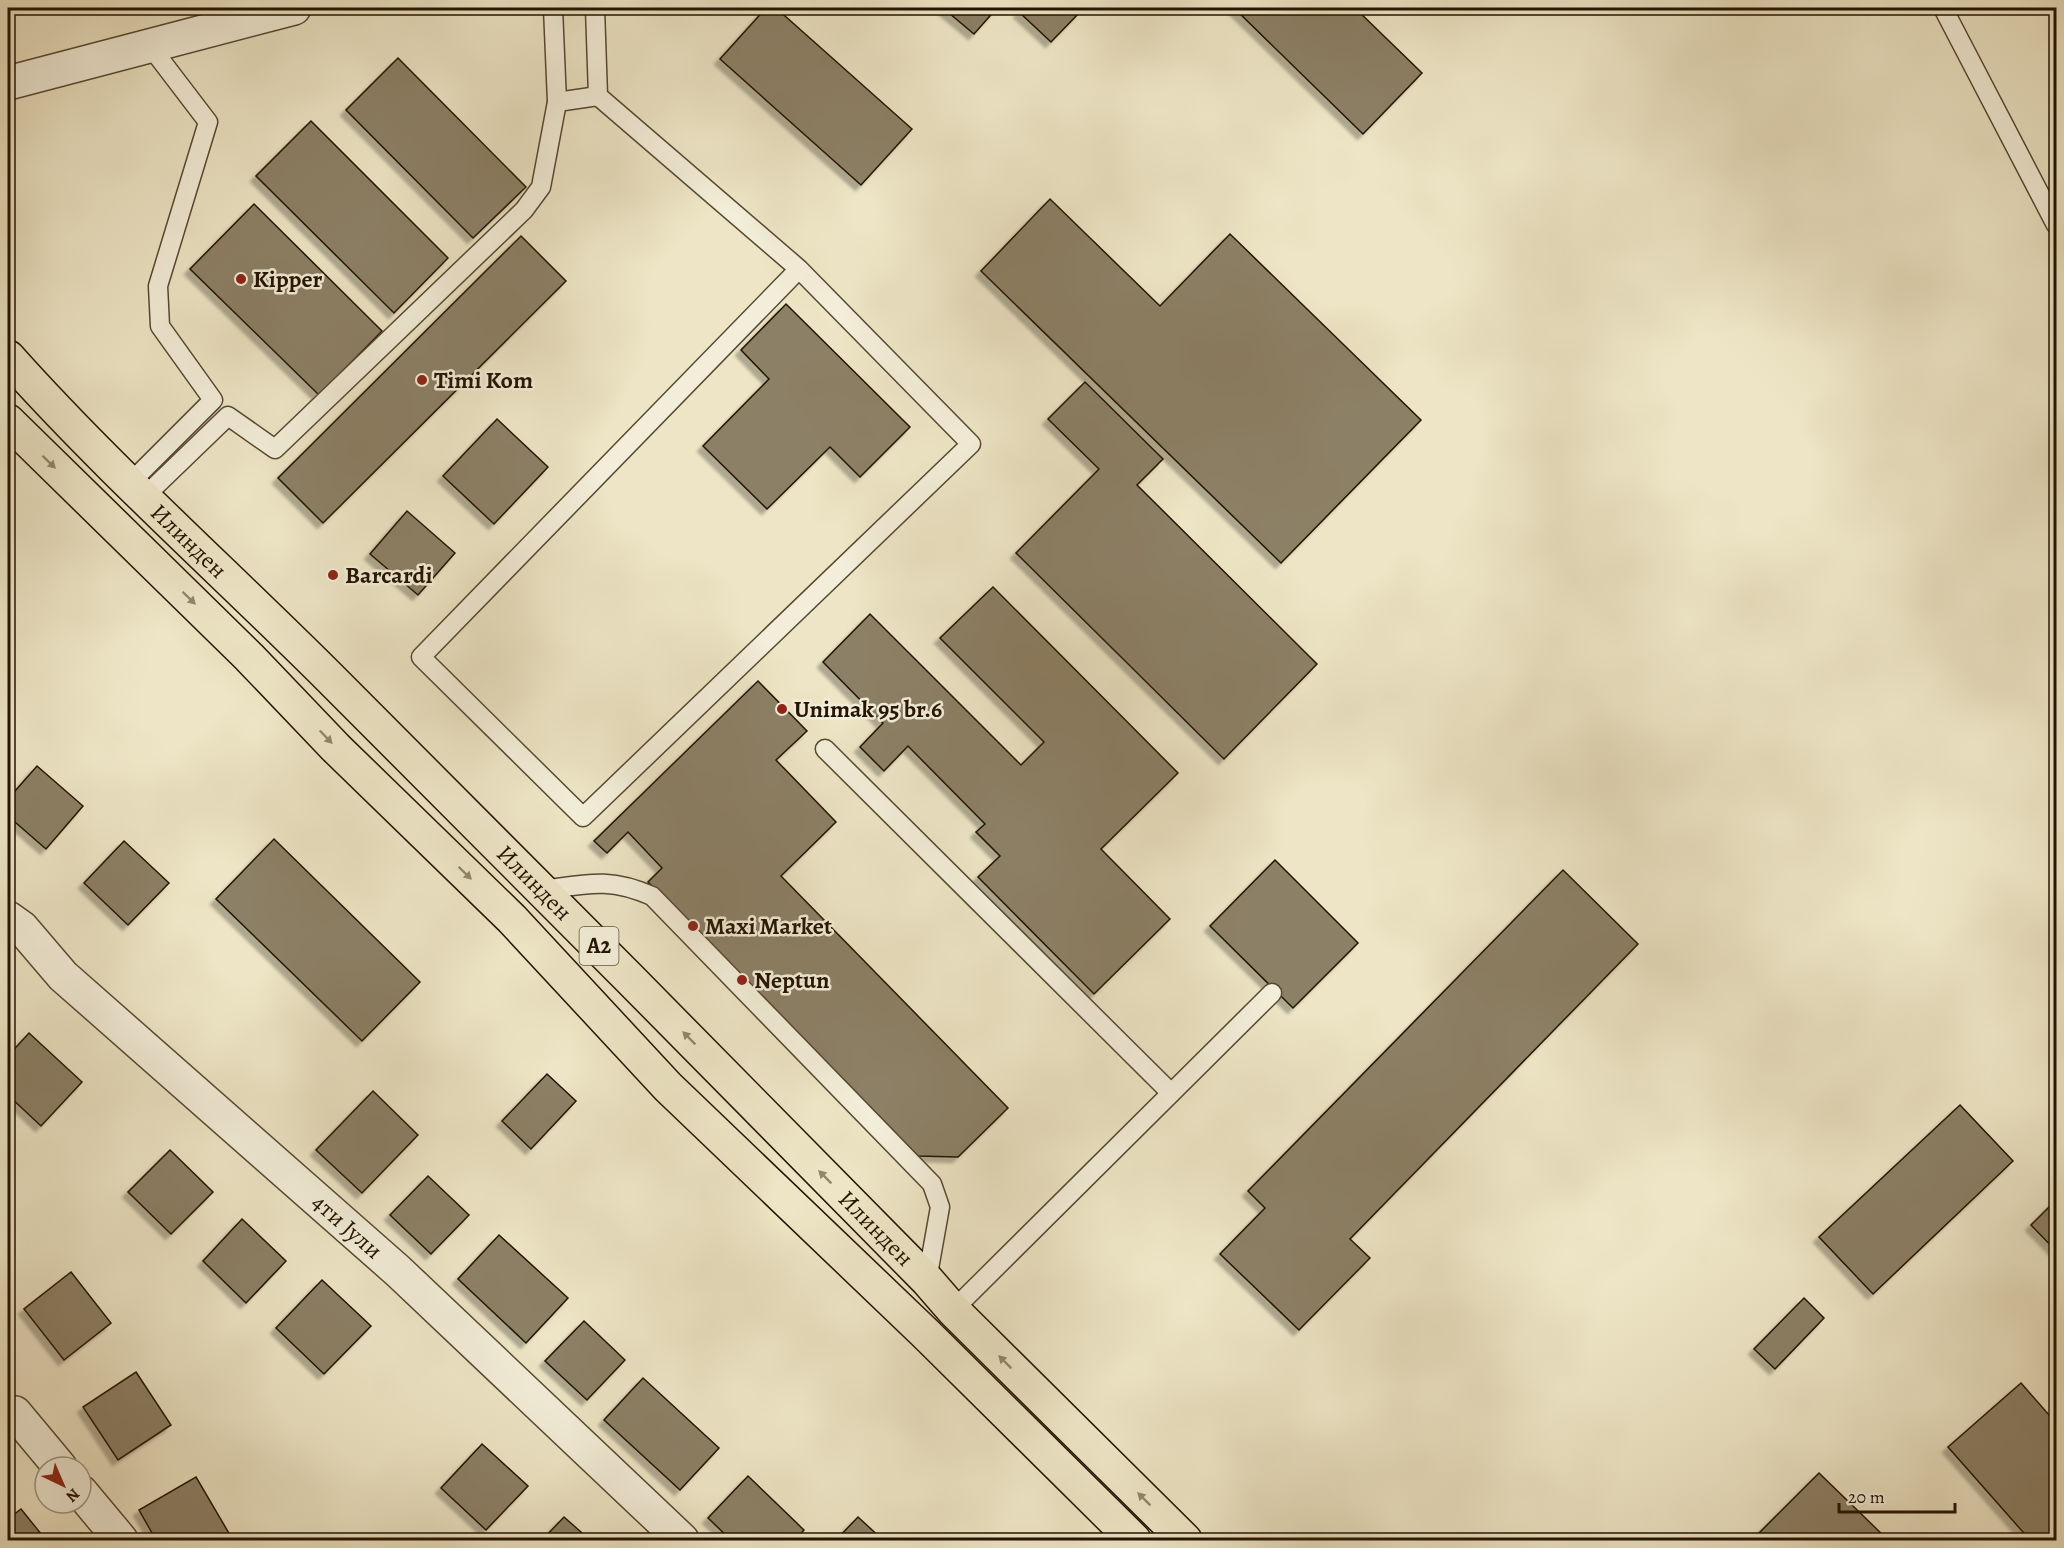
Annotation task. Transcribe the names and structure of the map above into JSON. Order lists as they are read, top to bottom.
{
  "streets": {
    "main road": ["Илинден", "A2"],
    "street": ["4ти Јули"]
  },
  "places": [
    "Kipper",
    "Timi Kom",
    "Barcardi",
    "Unimak 95 br.6",
    "Maxi Market",
    "Neptun"
  ],
  "scale_bar": "20 m",
  "north": "bottom right"
}
